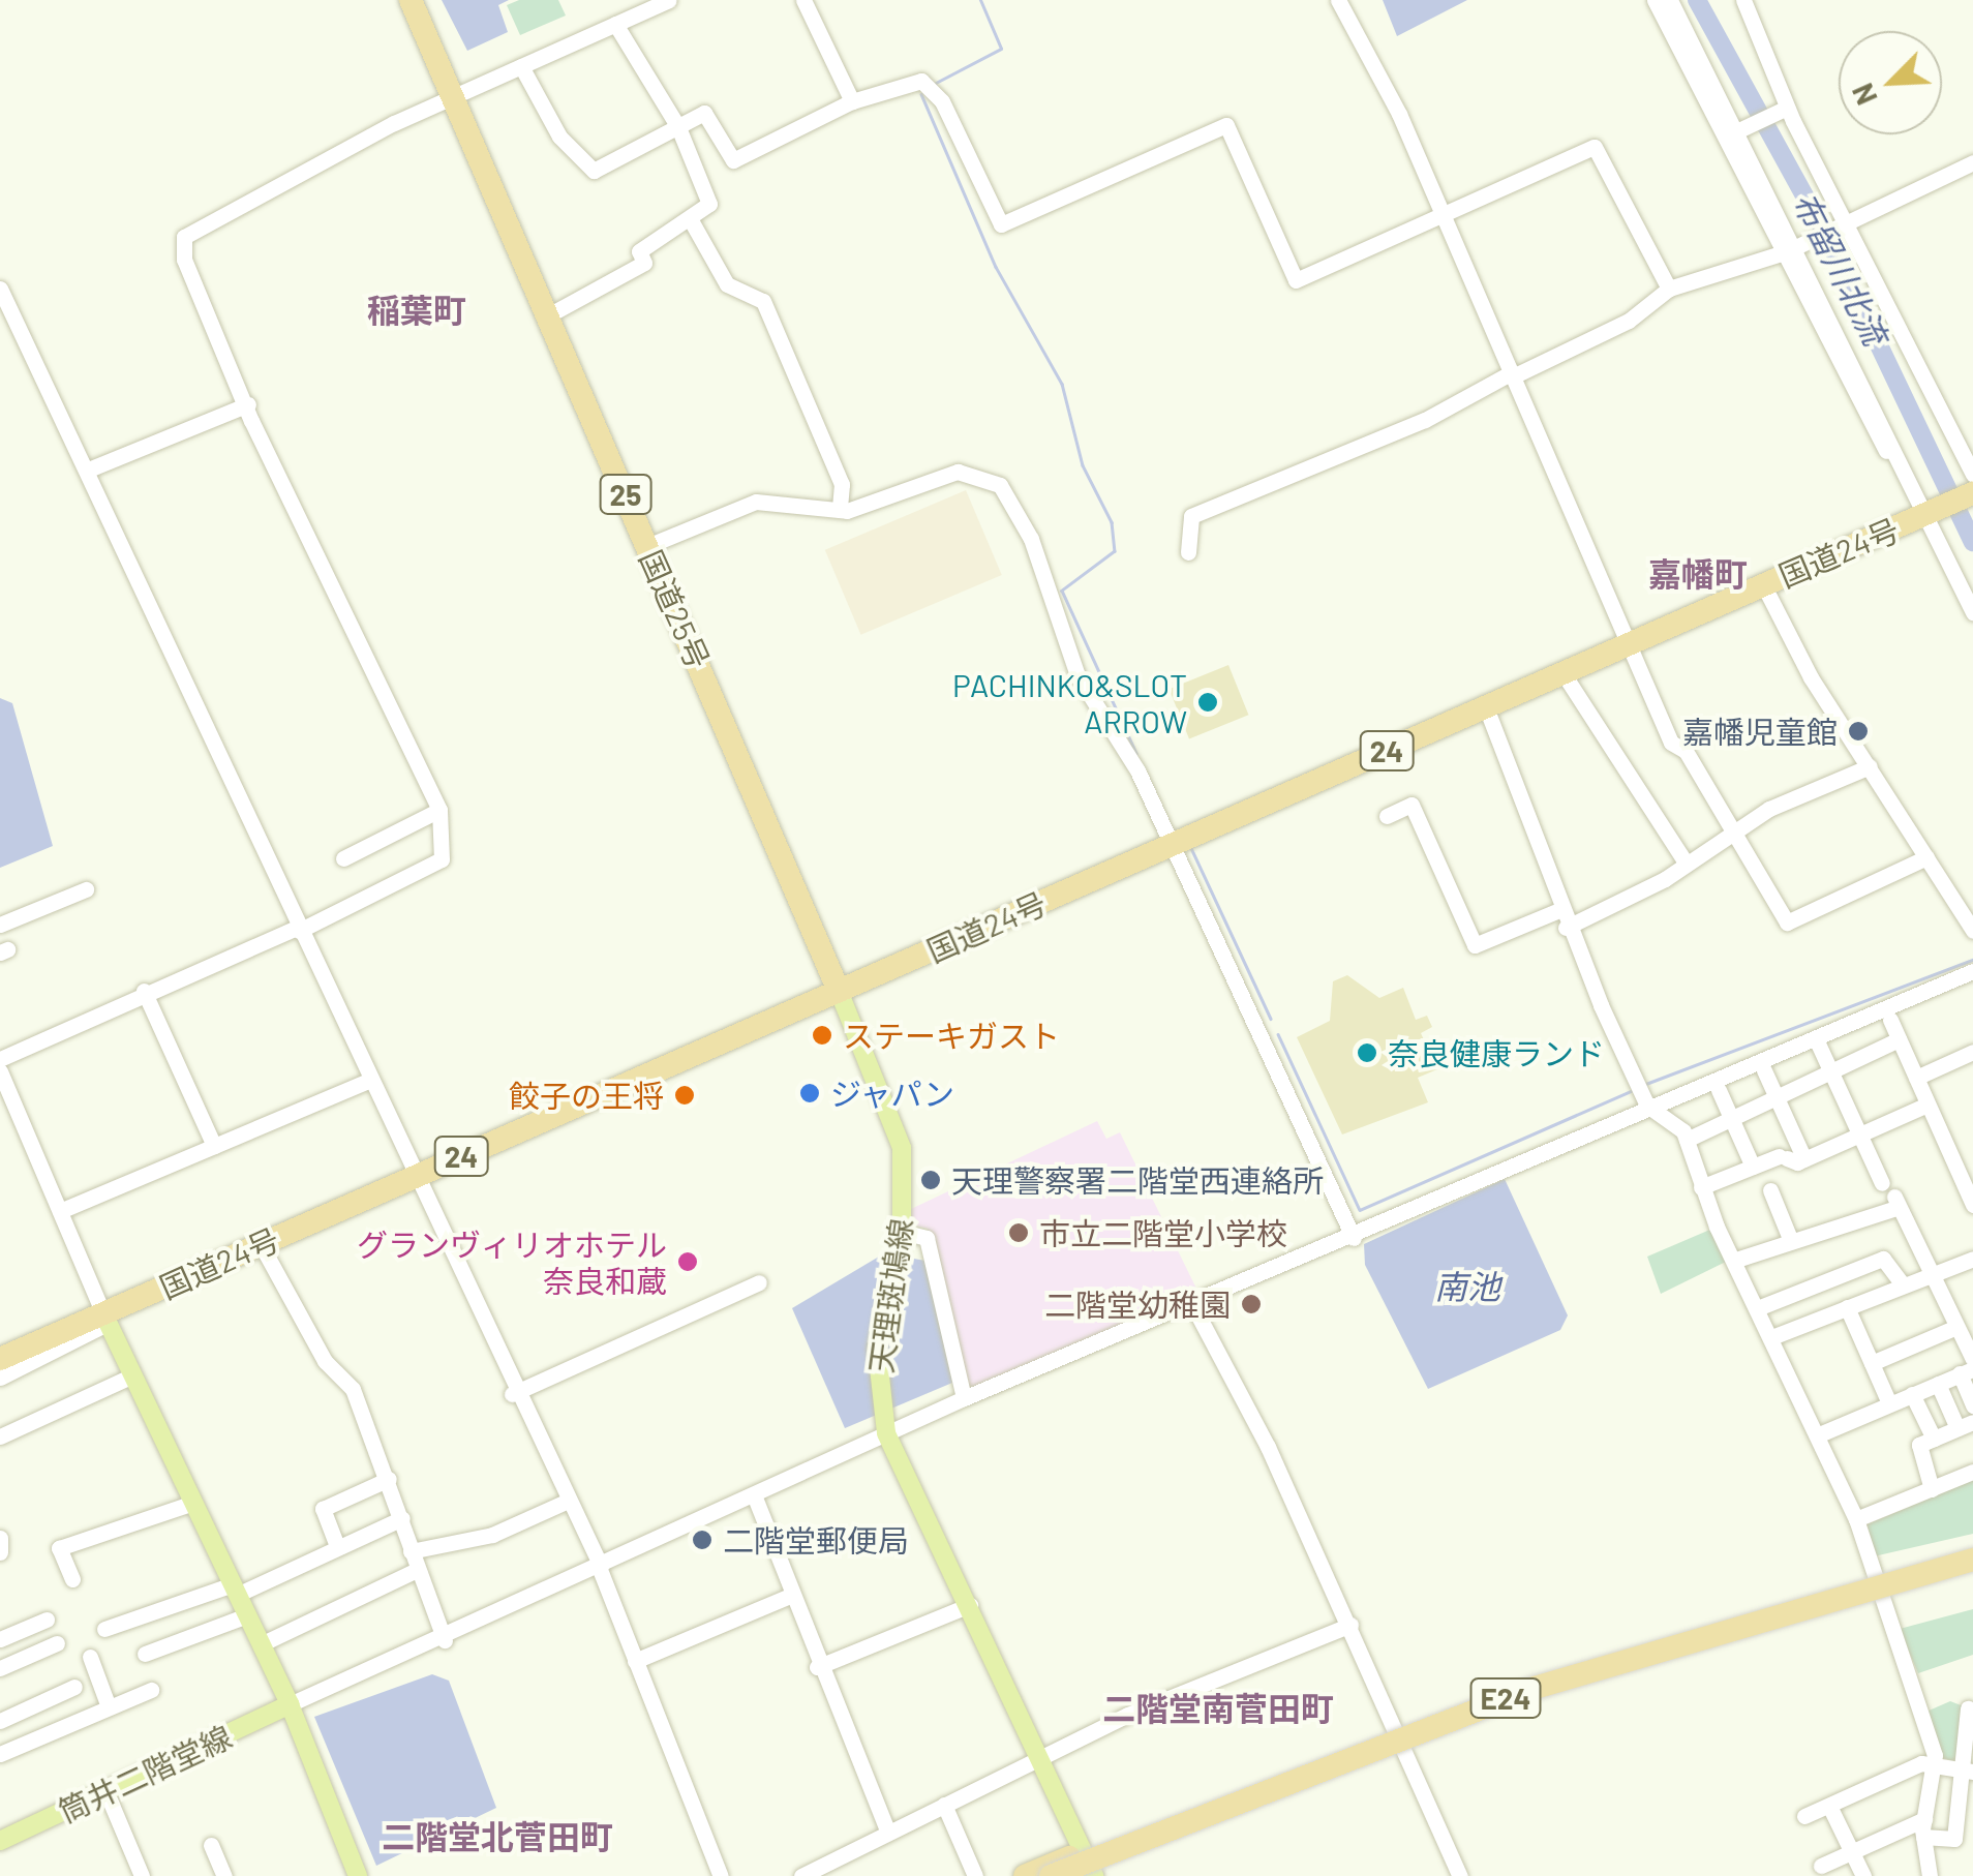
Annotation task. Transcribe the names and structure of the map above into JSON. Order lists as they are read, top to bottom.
{
  "streets": {
    "highway": [
      "25",
      "国道24号",
      "国道25号",
      "24",
      "E24"
    ],
    "main road": ["天理斑鳩線", "筒井二階堂線"]
  },
  "crossings": [
    ["国道24号", "国道25号"],
    ["国道24号", "天理斑鳩線"],
    ["国道25号", "天理斑鳩線"],
    ["天理斑鳩線", "E24"]
  ],
  "districts": [
    "稲葉町",
    "嘉幡町",
    "二階堂南菅田町",
    "二階堂北菅田町"
  ],
  "water": ["布留川北流", "南池"],
  "places": [
    "PACHINKO&SLOT ARROW",
    "嘉幡児童館",
    "ステーキガスト",
    "奈良健康ランド",
    "ジャパン",
    "餃子の王将",
    "天理警察署二階堂西連絡所",
    "市立二階堂小学校",
    "グランヴィリオホテル 奈良和蔵",
    "二階堂幼稚園",
    "二階堂郵便局"
  ],
  "north": "bottom left"
}
